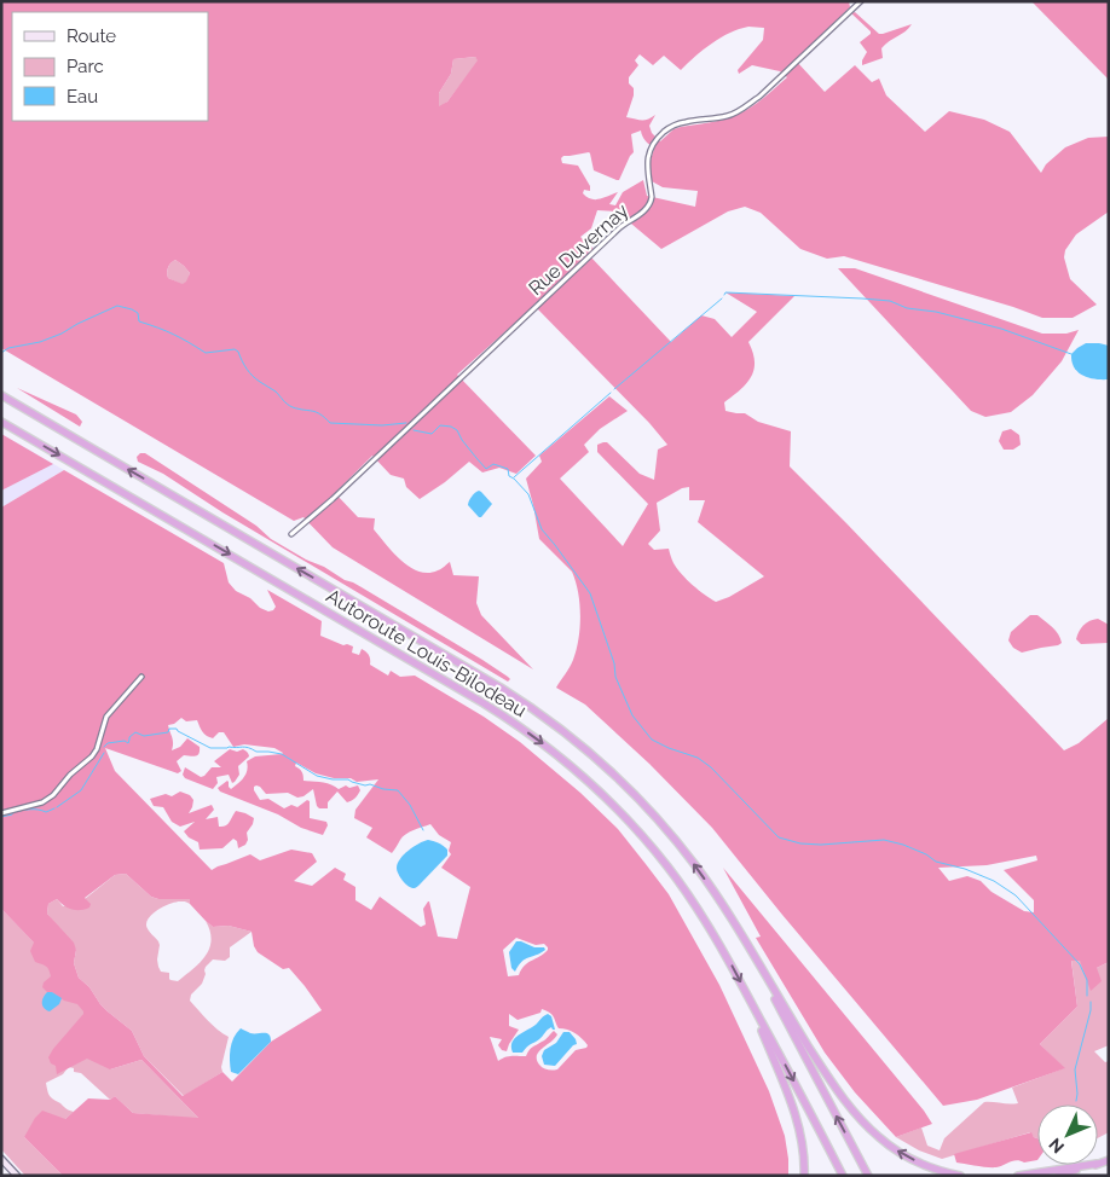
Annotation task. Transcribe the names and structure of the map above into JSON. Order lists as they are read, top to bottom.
{
  "streets": {
    "highway": ["Autoroute Louis-Bilodeau"],
    "street": ["Rue Duvernay"]
  },
  "legend": ["Route", "Parc", "Eau"],
  "north": "bottom left"
}
